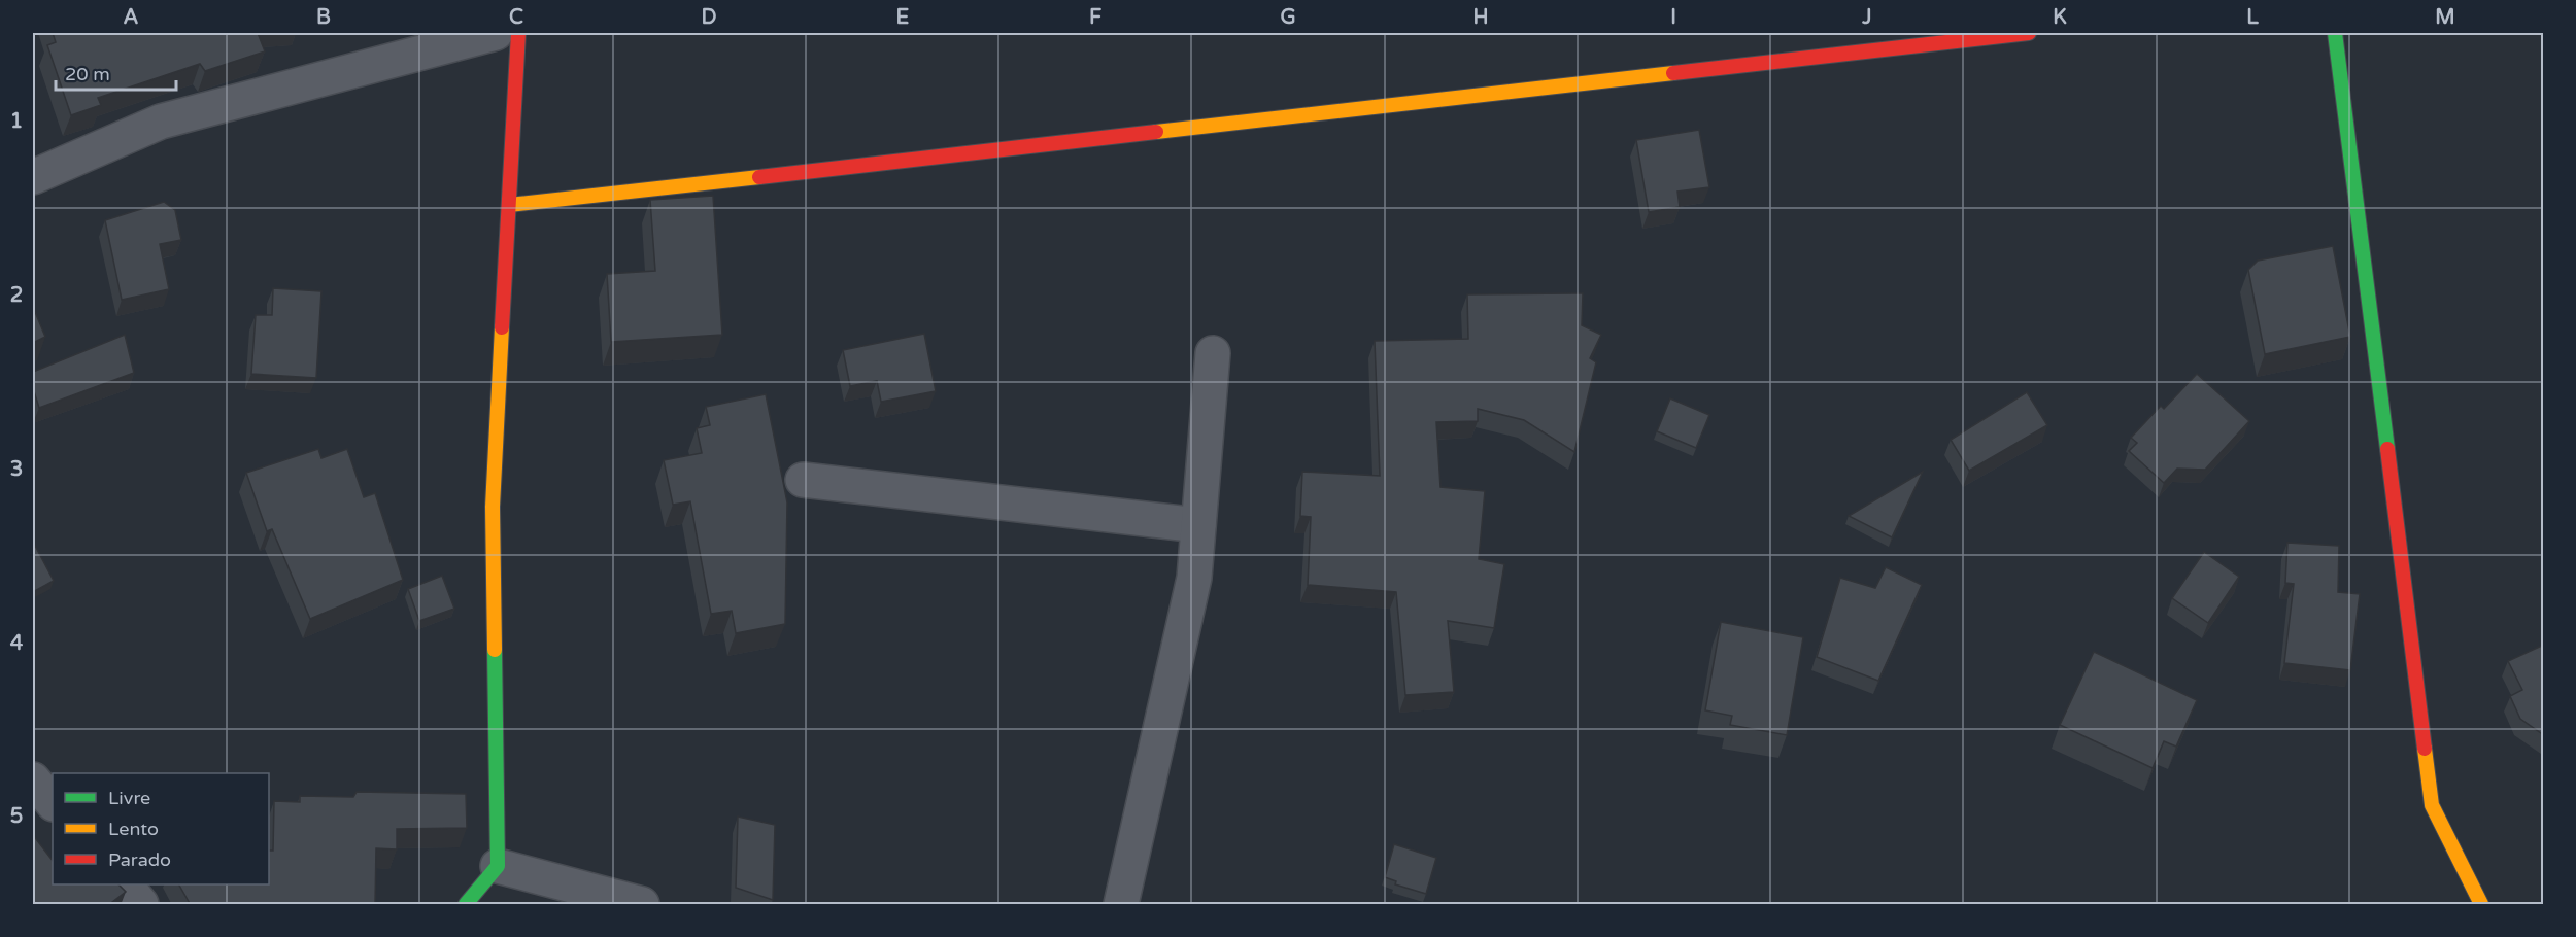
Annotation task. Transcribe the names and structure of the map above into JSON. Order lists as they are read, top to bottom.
{
  "legend": ["Livre", "Lento", "Parado"],
  "scale_bar": "20 m",
  "grid": {
    "columns": [
      "A",
      "B",
      "C",
      "D",
      "E",
      "F",
      "G",
      "H",
      "I",
      "J",
      "K",
      "L",
      "M"
    ],
    "rows": [
      "1",
      "2",
      "3",
      "4",
      "5"
    ]
  }
}
